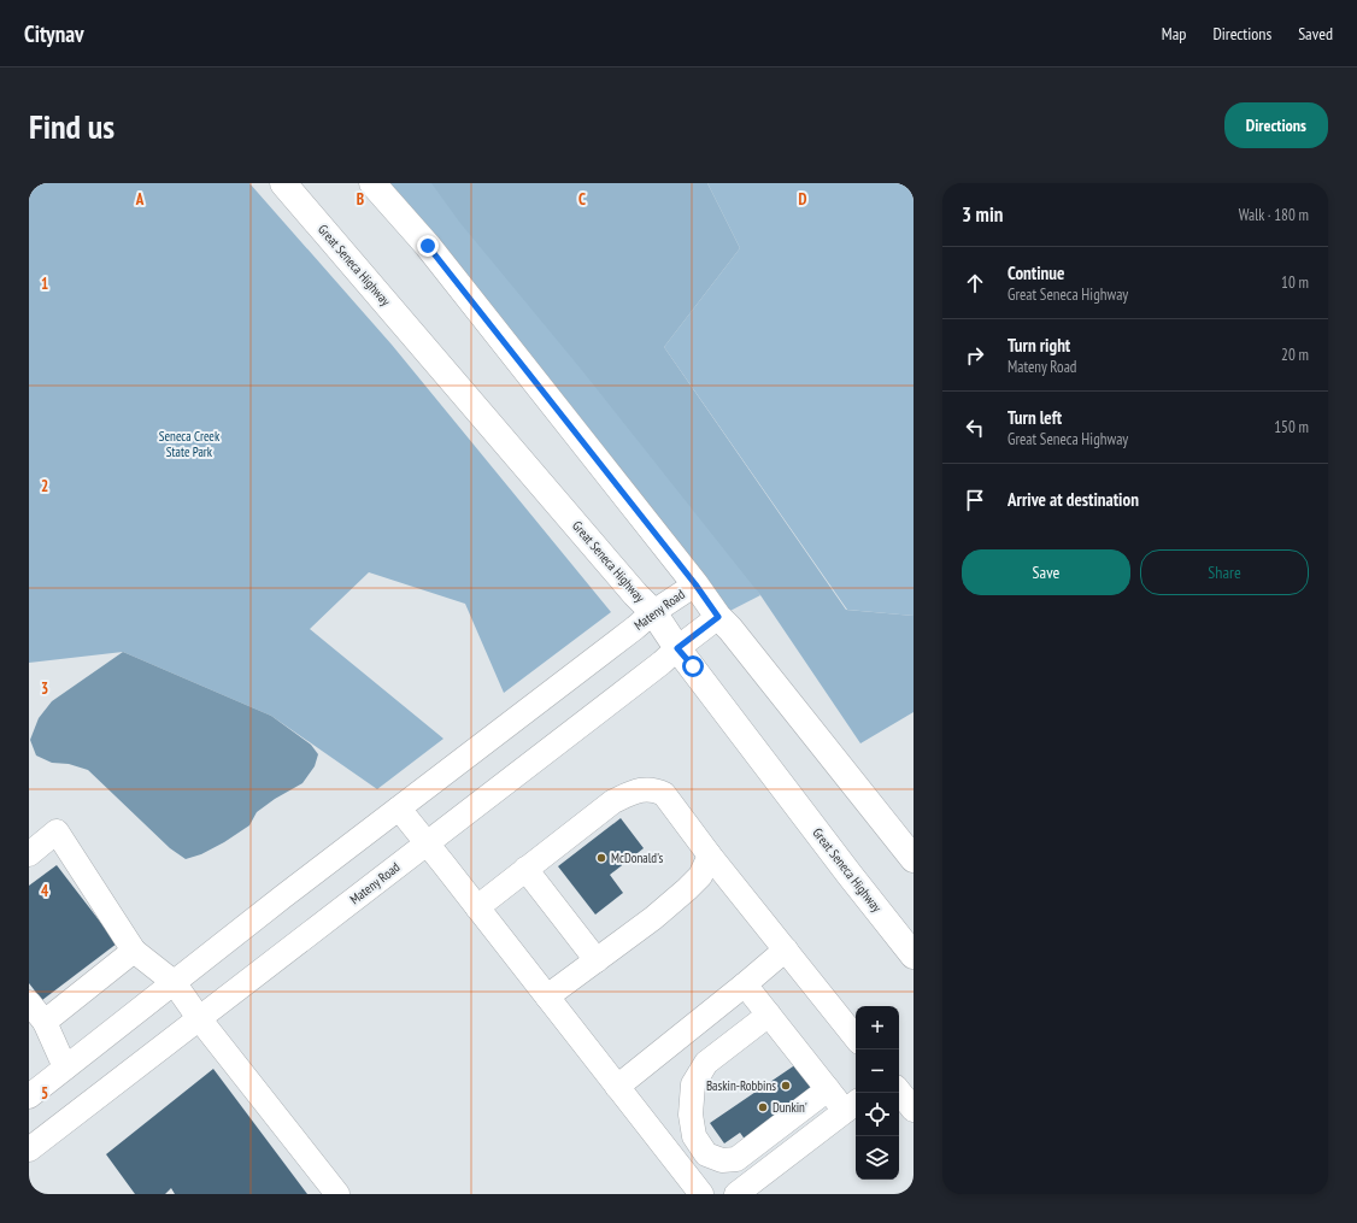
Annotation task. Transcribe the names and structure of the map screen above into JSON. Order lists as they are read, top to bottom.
{
  "streets": {
    "main road": ["Great Seneca Highway"],
    "street": ["Mateny Road"]
  },
  "crossings": [
    ["Great Seneca Highway", "Mateny Road"]
  ],
  "parks": ["Seneca Creek State Park"],
  "places": ["McDonald's", "Baskin-Robbins", "Dunkin'"],
  "page": {
    "header": "Citynav",
    "nav": ["Map", "Directions", "Saved"],
    "buttons": [
      "Directions",
      ["Save", "Share"]
    ],
    "title": "Find us",
    "heading": ["3 min", "Walk · 180 m"],
    "list": [
      ["Continue", "Great Seneca Highway", "10 m"],
      ["Turn right", "Mateny Road", "20 m"],
      ["Turn left", "Great Seneca Highway", "150 m"],
      "Arrive at destination"
    ],
    "map_buttons": ["+", "−"]
  },
  "grid": {
    "columns": [
      "A",
      "B",
      "C",
      "D"
    ],
    "rows": [
      "1",
      "2",
      "3",
      "4",
      "5"
    ]
  }
}
